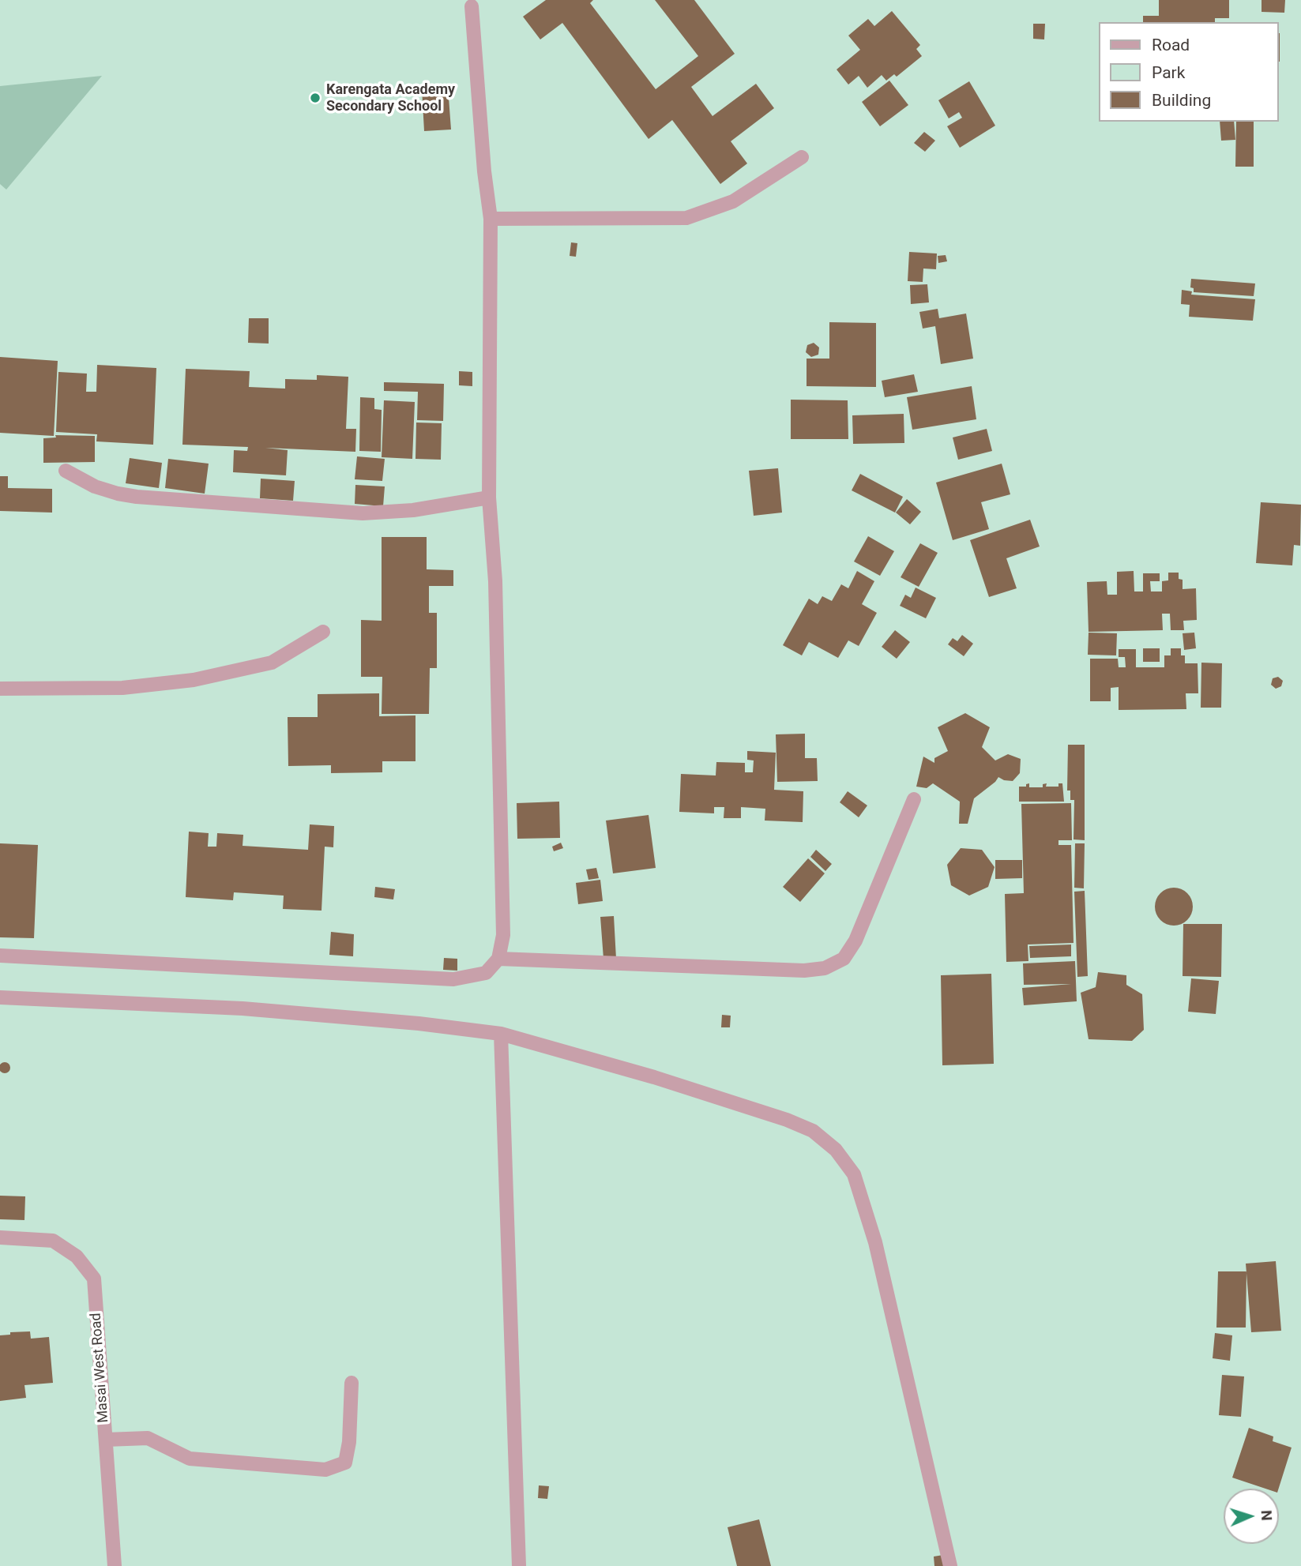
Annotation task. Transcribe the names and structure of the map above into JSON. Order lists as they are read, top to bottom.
{
  "streets": {
    "street": ["Masai West Road"]
  },
  "places": ["Karengata Academy Secondary School"],
  "legend": ["Road", "Park", "Building"],
  "north": "right"
}
